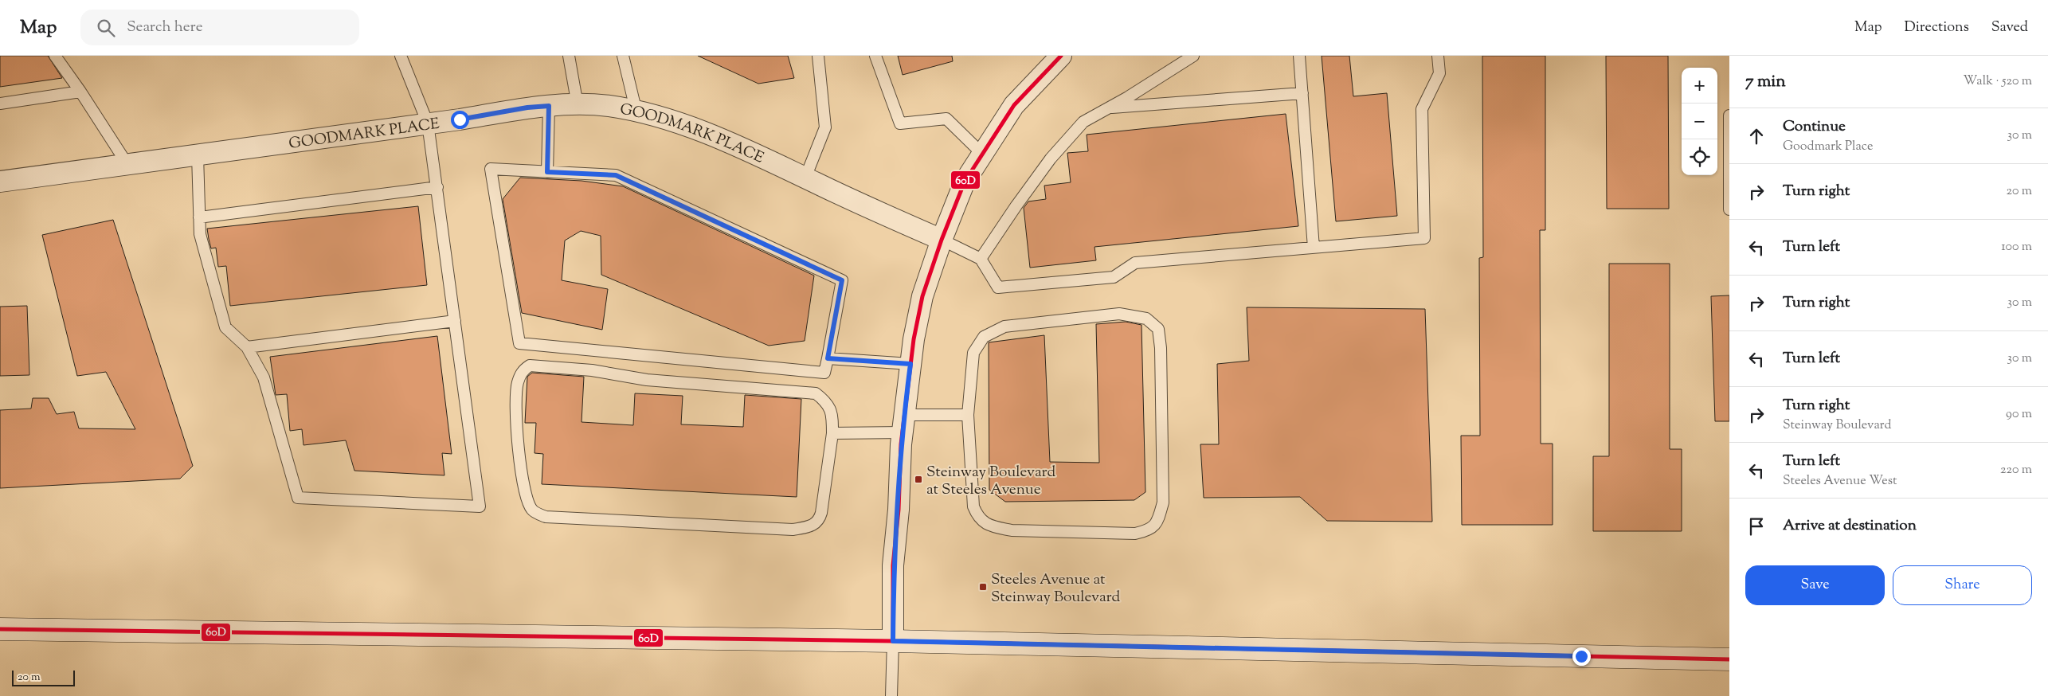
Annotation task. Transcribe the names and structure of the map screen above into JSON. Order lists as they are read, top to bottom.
{
  "streets": {
    "street": ["GOODMARK PLACE"]
  },
  "places": {
    "transit": ["Steinway Boulevard at Steeles Avenue", "Steeles Avenue at Steinway Boulevard"]
  },
  "lines": ["transit line 60D"],
  "scale_bar": "20 m",
  "page": {
    "header": "Map",
    "search": "Search here",
    "nav": ["Map", "Directions", "Saved"],
    "heading": ["7 min", "Walk · 520 m"],
    "map_buttons": ["+", "−"],
    "list": [
      ["Continue", "Goodmark Place", "30 m"],
      ["Turn right", "20 m"],
      ["Turn left", "100 m"],
      ["Turn right", "30 m"],
      ["Turn left", "30 m"],
      ["Turn right", "Steinway Boulevard", "90 m"],
      ["Turn left", "Steeles Avenue West", "220 m"],
      "Arrive at destination"
    ],
    "buttons": ["Save", "Share"],
    "scale": "20 m"
  }
}
